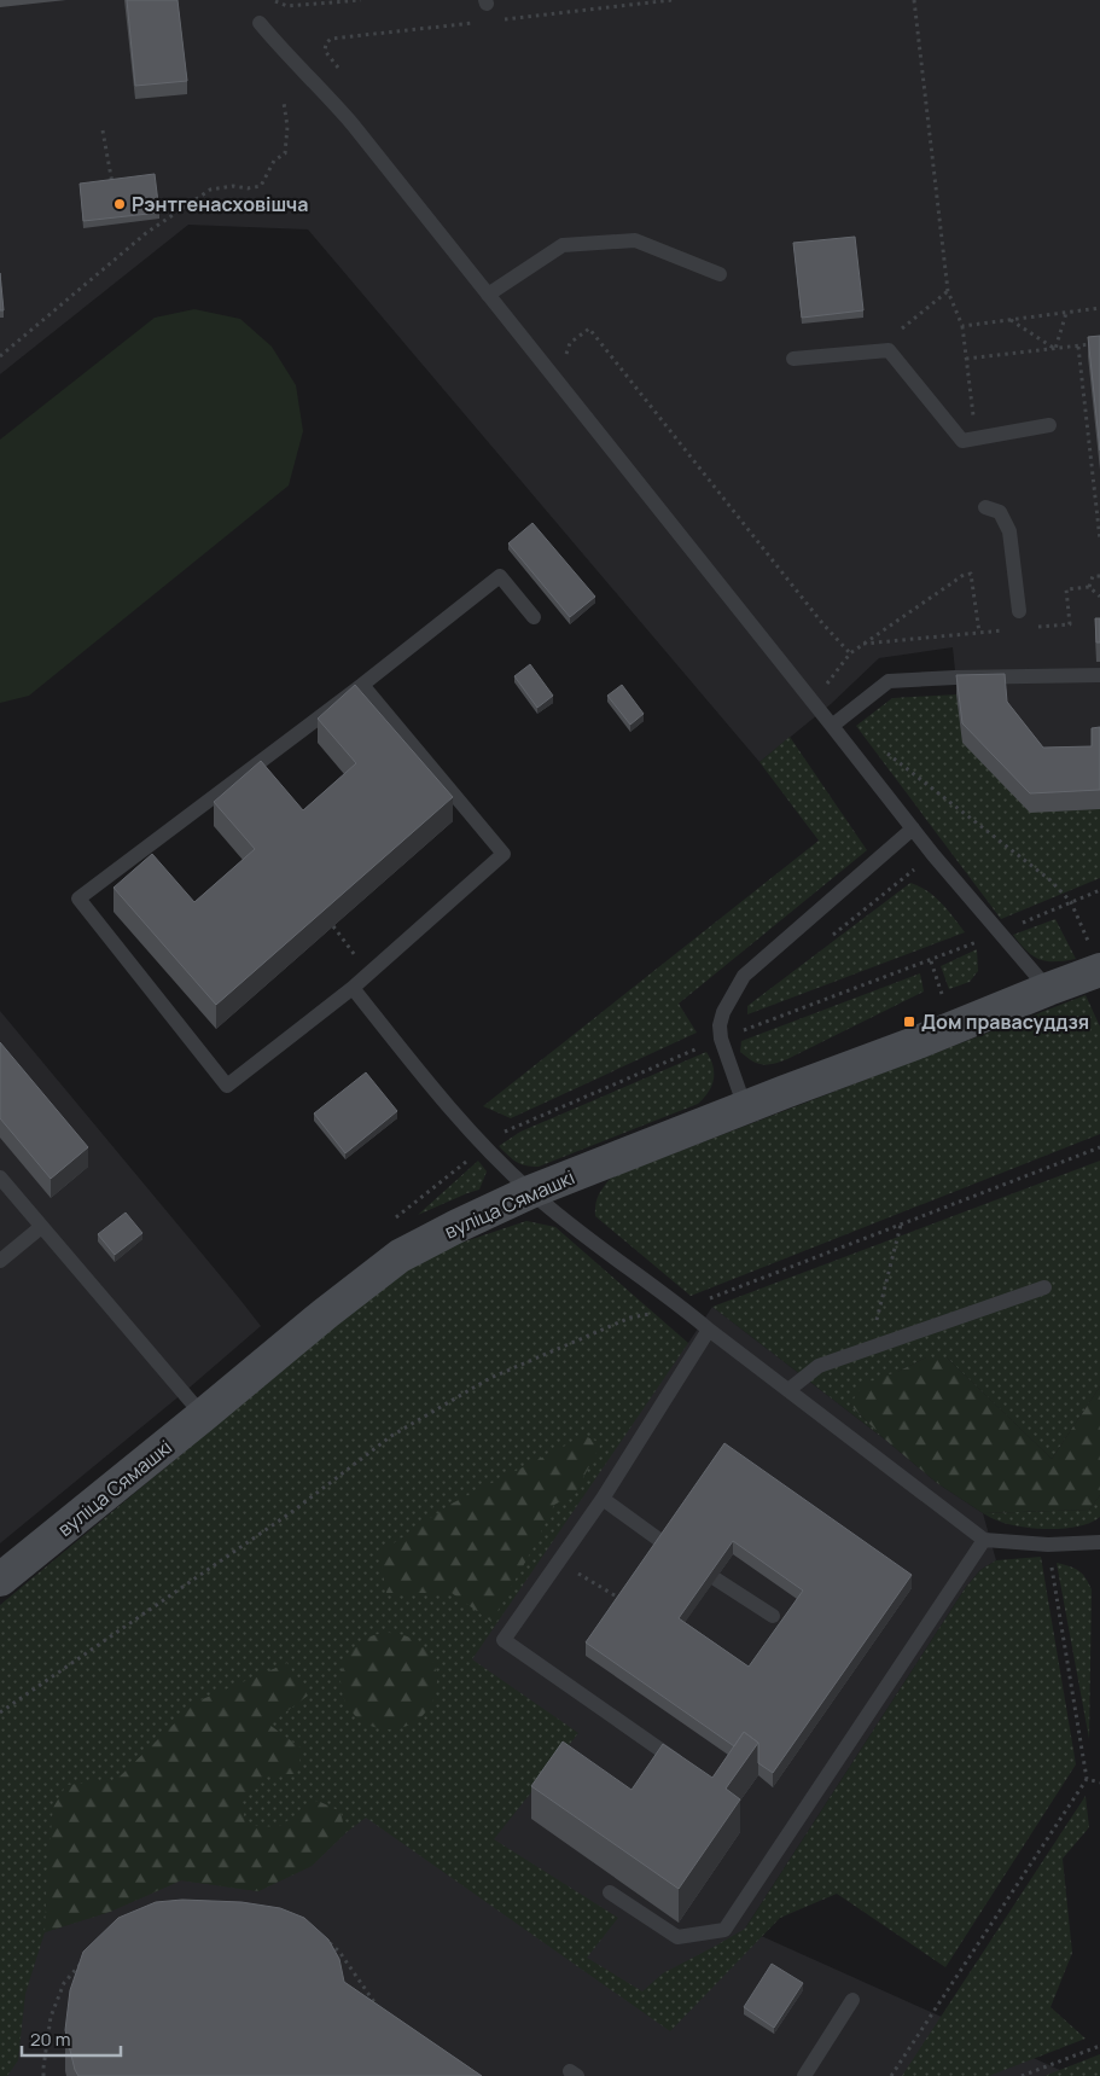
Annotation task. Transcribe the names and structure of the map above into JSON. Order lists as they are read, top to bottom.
{
  "streets": {
    "street": ["вуліца Сямашкі"]
  },
  "places": {
    "other": ["Рэнтгенасховішча"],
    "transit": ["Дом правасуддзя"]
  },
  "scale_bar": "20 m"
}
